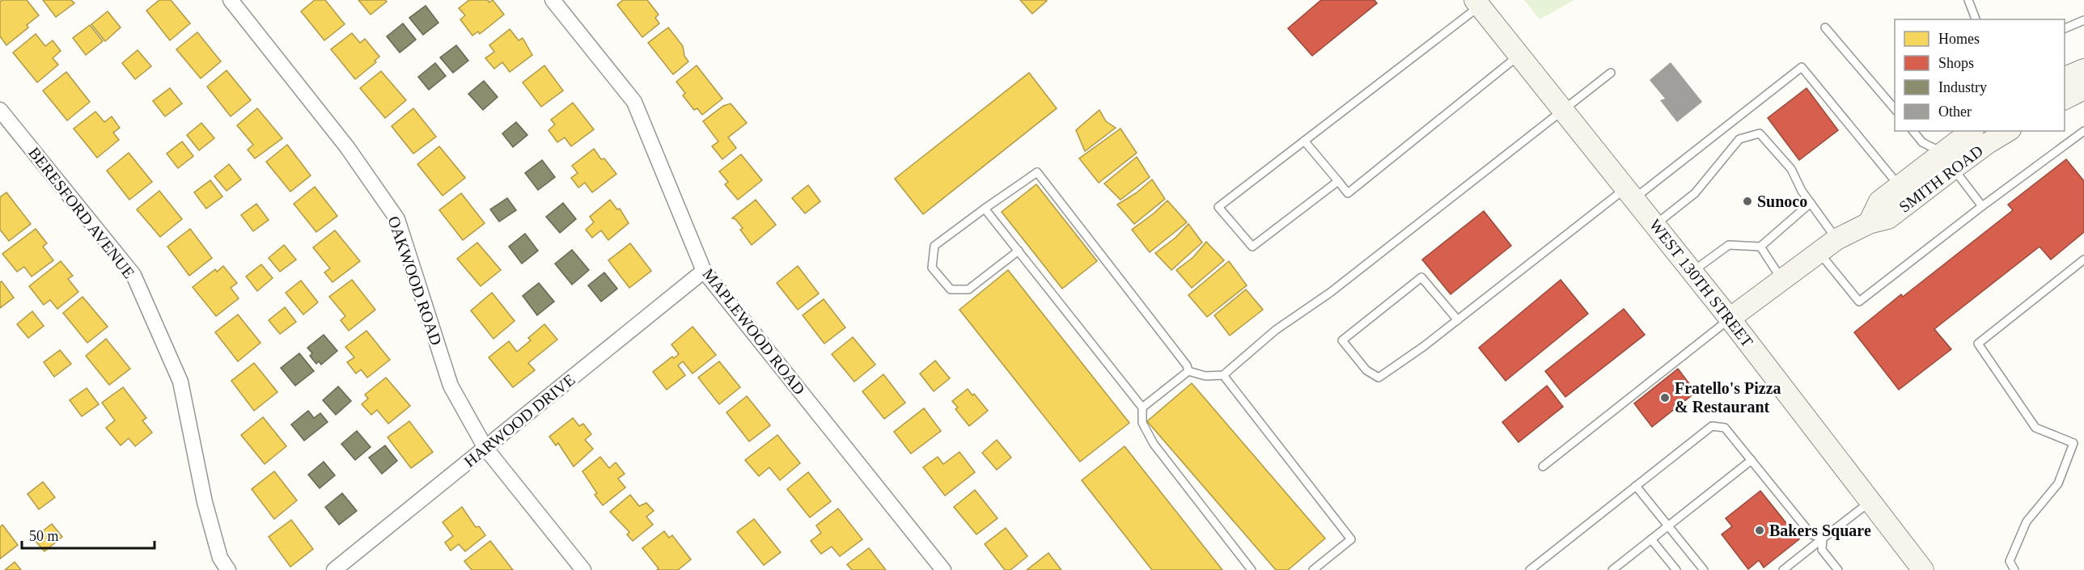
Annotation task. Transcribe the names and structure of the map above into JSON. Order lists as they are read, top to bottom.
{
  "streets": {
    "main road": ["SMITH ROAD", "WEST 130TH STREET"],
    "street": [
      "BERESFORD AVENUE",
      "OAKWOOD ROAD",
      "MAPLEWOOD ROAD",
      "HARWOOD DRIVE"
    ]
  },
  "crossings": [
    ["SMITH ROAD", "WEST 130TH STREET"],
    ["OAKWOOD ROAD", "HARWOOD DRIVE"],
    ["MAPLEWOOD ROAD", "HARWOOD DRIVE"]
  ],
  "places": ["Sunoco", "Fratello's Pizza & Restaurant", "Bakers Square"],
  "legend": [
    "Homes",
    "Shops",
    "Industry",
    "Other"
  ],
  "scale_bar": "50 m"
}
